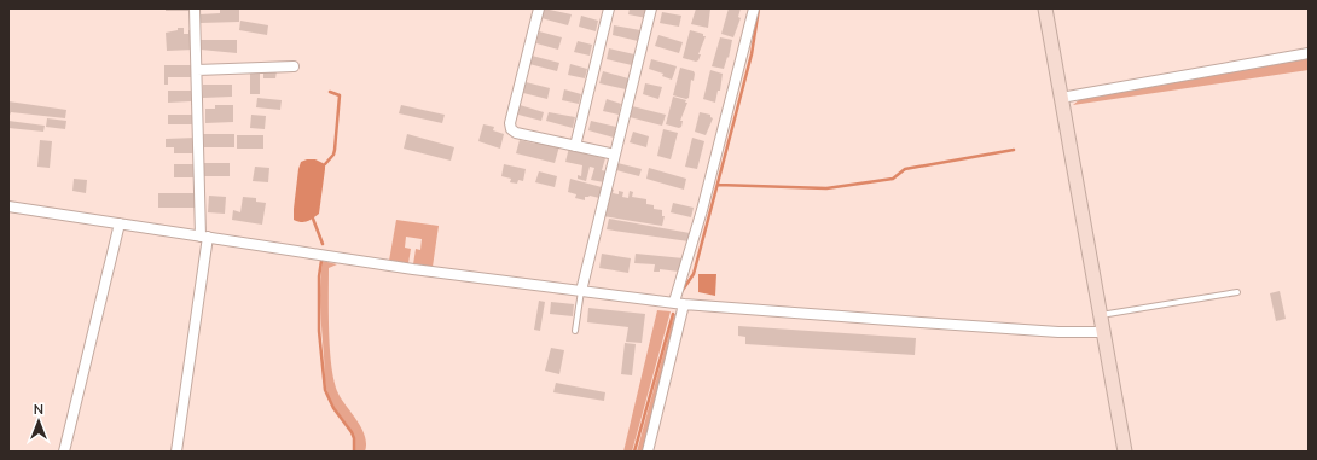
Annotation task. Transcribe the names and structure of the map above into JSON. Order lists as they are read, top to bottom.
{
  "north": "top"
}
